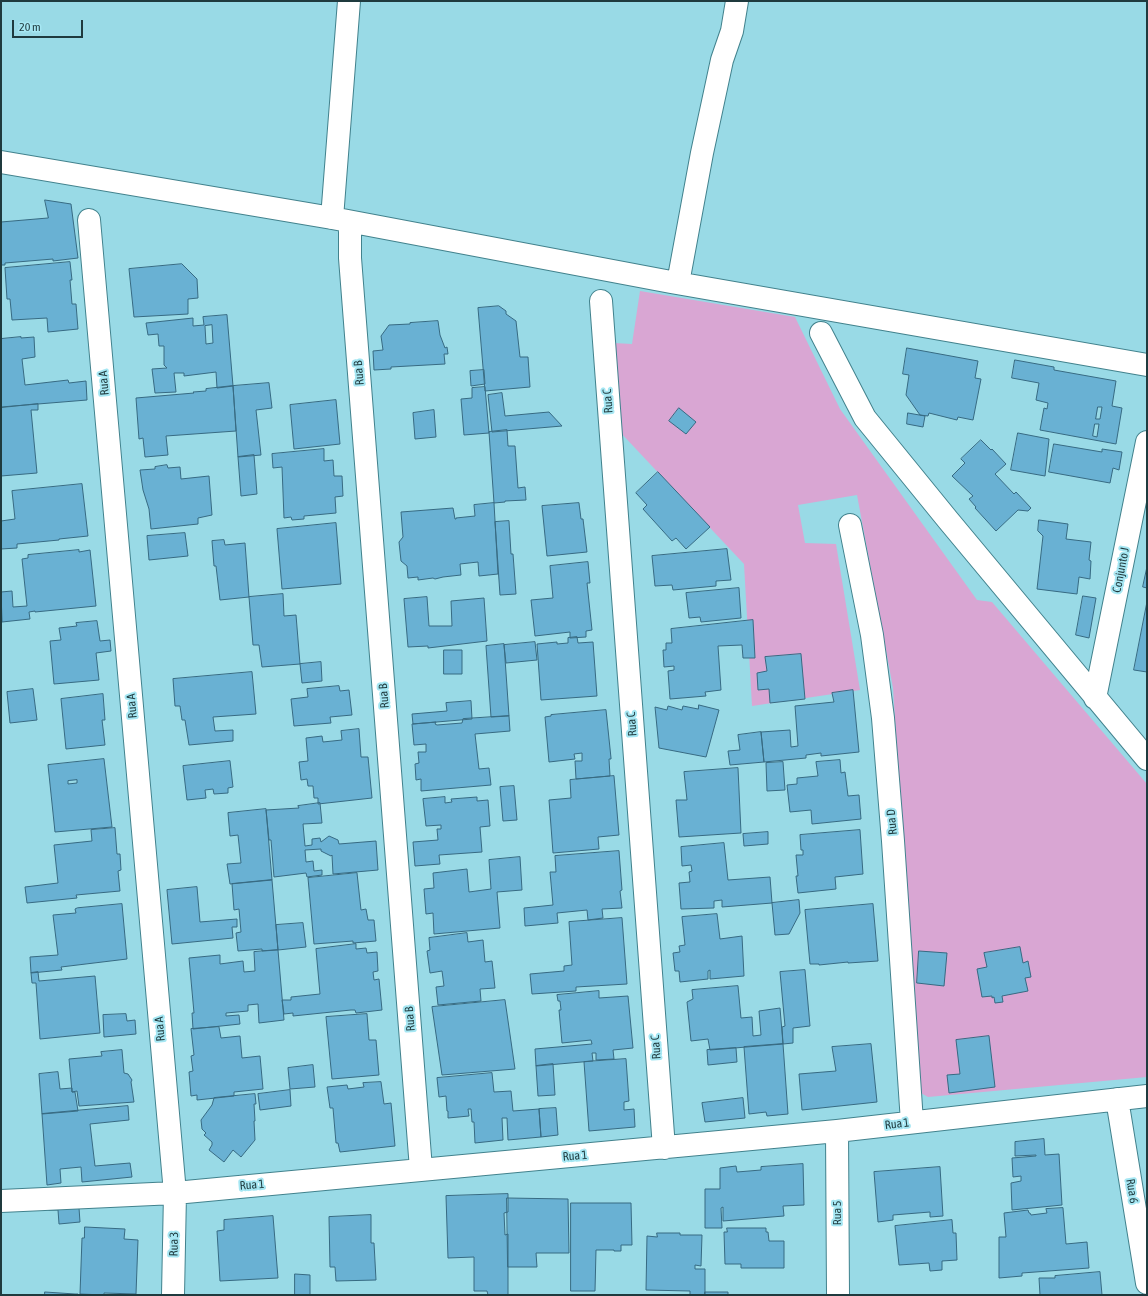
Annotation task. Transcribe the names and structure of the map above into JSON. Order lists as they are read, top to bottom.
{
  "streets": {
    "street": [
      "Rua B",
      "Rua A",
      "Rua C",
      "Conjunto J",
      "Rua D",
      "Rua 1",
      "Rua 6",
      "Rua 5",
      "Rua 3"
    ]
  },
  "crossings": [
    ["Rua B", "Rua 1"],
    ["Rua A", "Rua 1"],
    ["Rua A", "Rua 3"],
    ["Rua C", "Rua 1"],
    ["Rua D", "Rua 1"],
    ["Rua 1", "Rua 6"],
    ["Rua 1", "Rua 5"],
    ["Rua 1", "Rua 3"]
  ],
  "scale_bar": "20 m"
}
